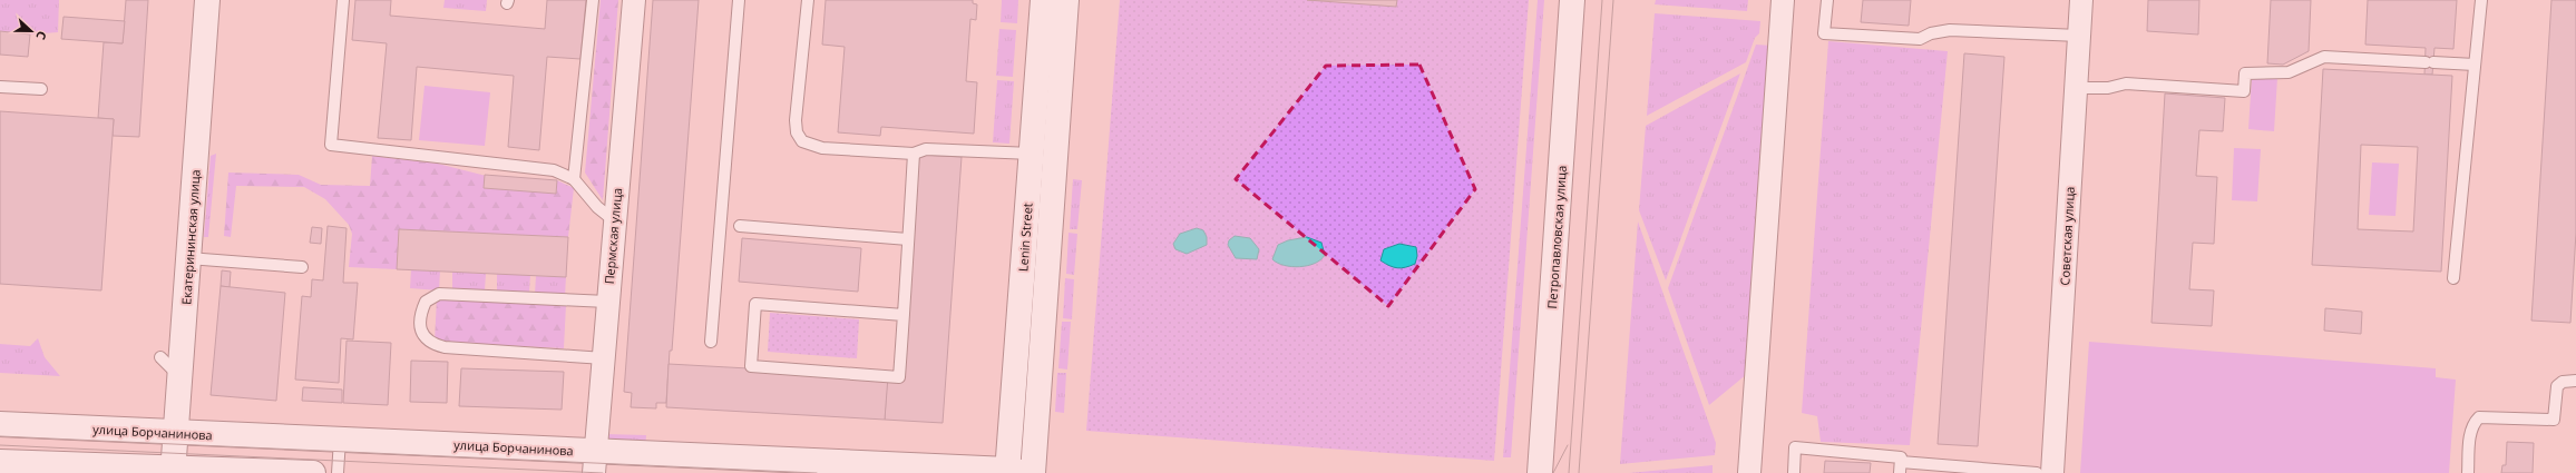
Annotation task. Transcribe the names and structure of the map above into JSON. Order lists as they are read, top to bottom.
{
  "streets": {
    "main road": [
      "Екатерининская улица",
      "Lenin Street",
      "Петропавловская улица",
      "улица Борчанинова"
    ],
    "street": ["Пермская улица", "Советская улица"]
  },
  "crossings": [
    ["Пермская улица", "улица Борчанинова"],
    ["Екатерининская улица", "улица Борчанинова"],
    ["Lenin Street", "улица Борчанинова"]
  ],
  "north": "right"
}
